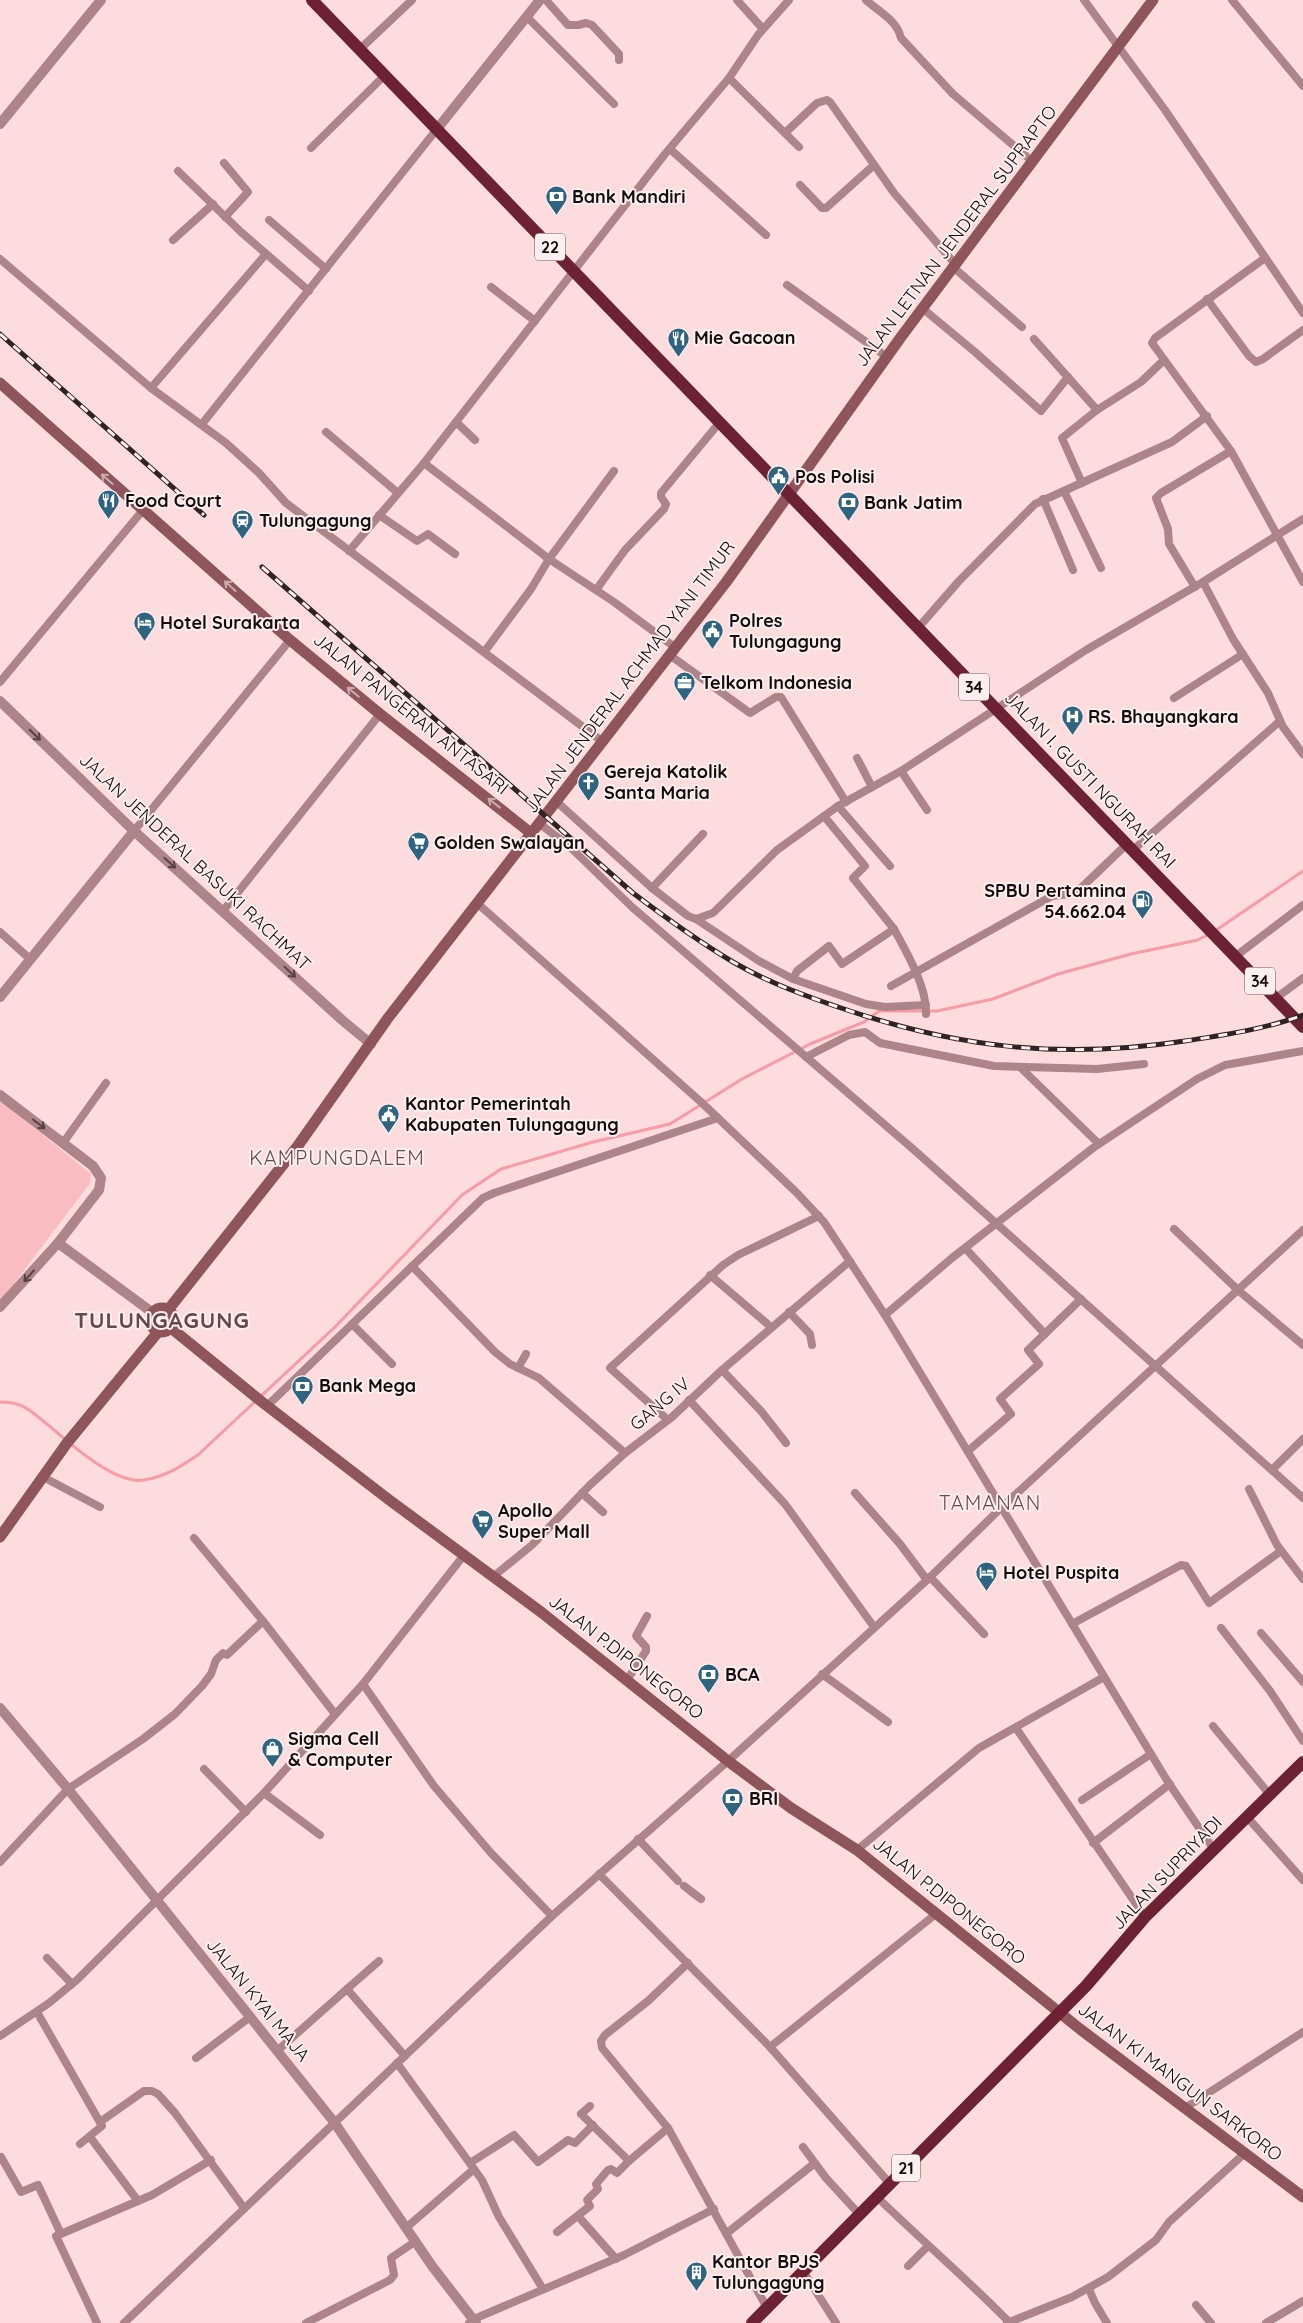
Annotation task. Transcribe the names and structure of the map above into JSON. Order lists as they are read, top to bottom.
{
  "streets": {
    "highway": [
      "22",
      "34",
      "JALAN I. GUSTI NGURAH RAI",
      "JALAN SUPRIYADI",
      "21"
    ],
    "main road": [
      "JALAN LETNAN JENDERAL SUPRAPTO",
      "JALAN JENDERAL ACHMAD YANI TIMUR",
      "JALAN PANGERAN ANTASARI",
      "JALAN P.DIPONEGORO",
      "JALAN KI MANGUN SARKORO"
    ],
    "street": ["JALAN JENDERAL BASUKI RACHMAT", "GANG IV", "JALAN KYAI MAJA"]
  },
  "crossings": [
    ["JALAN LETNAN JENDERAL SUPRAPTO", "22"],
    ["JALAN LETNAN JENDERAL SUPRAPTO", "JALAN JENDERAL ACHMAD YANI TIMUR"],
    ["JALAN LETNAN JENDERAL SUPRAPTO", "JALAN I. GUSTI NGURAH RAI"],
    ["22", "JALAN JENDERAL ACHMAD YANI TIMUR"],
    ["22", "JALAN I. GUSTI NGURAH RAI"],
    ["JALAN JENDERAL ACHMAD YANI TIMUR", "JALAN PANGERAN ANTASARI"],
    ["JALAN JENDERAL ACHMAD YANI TIMUR", "JALAN I. GUSTI NGURAH RAI"],
    ["JALAN JENDERAL ACHMAD YANI TIMUR", "JALAN JENDERAL BASUKI RACHMAT"],
    ["JALAN JENDERAL ACHMAD YANI TIMUR", "JALAN P.DIPONEGORO"],
    ["GANG IV", "JALAN P.DIPONEGORO"],
    ["JALAN P.DIPONEGORO", "JALAN SUPRIYADI"],
    ["JALAN P.DIPONEGORO", "JALAN KI MANGUN SARKORO"],
    ["JALAN P.DIPONEGORO", "21"],
    ["JALAN SUPRIYADI", "JALAN KI MANGUN SARKORO"],
    ["JALAN SUPRIYADI", "21"],
    ["JALAN KI MANGUN SARKORO", "21"]
  ],
  "one_way": ["JALAN PANGERAN ANTASARI", "JALAN JENDERAL BASUKI RACHMAT"],
  "districts": ["KAMPUNGDALEM", "TULUNGAGUNG", "TAMANAN"],
  "places": {
    "bank": [
      "Bank Mandiri",
      "Bank Jatim",
      "Bank Mega",
      "BCA",
      "BRI"
    ],
    "restaurant": ["Mie Gacoan", "Food Court"],
    "public building": ["Pos Polisi", "Polres Tulungagung", "Kantor Pemerintah Kabupaten Tulungagung"],
    "station": ["Tulungagung"],
    "hotel": ["Hotel Surakarta", "Hotel Puspita"],
    "office": ["Telkom Indonesia"],
    "hospital": ["RS. Bhayangkara"],
    "church": ["Gereja Katolik Santa Maria"],
    "supermarket": ["Golden Swalayan", "Apollo Super Mall"],
    "fuel station": ["SPBU Pertamina 54.662.04"],
    "shop": ["Sigma Cell & Computer"],
    "building": ["Kantor BPJS Tulungagung"]
  }
}
